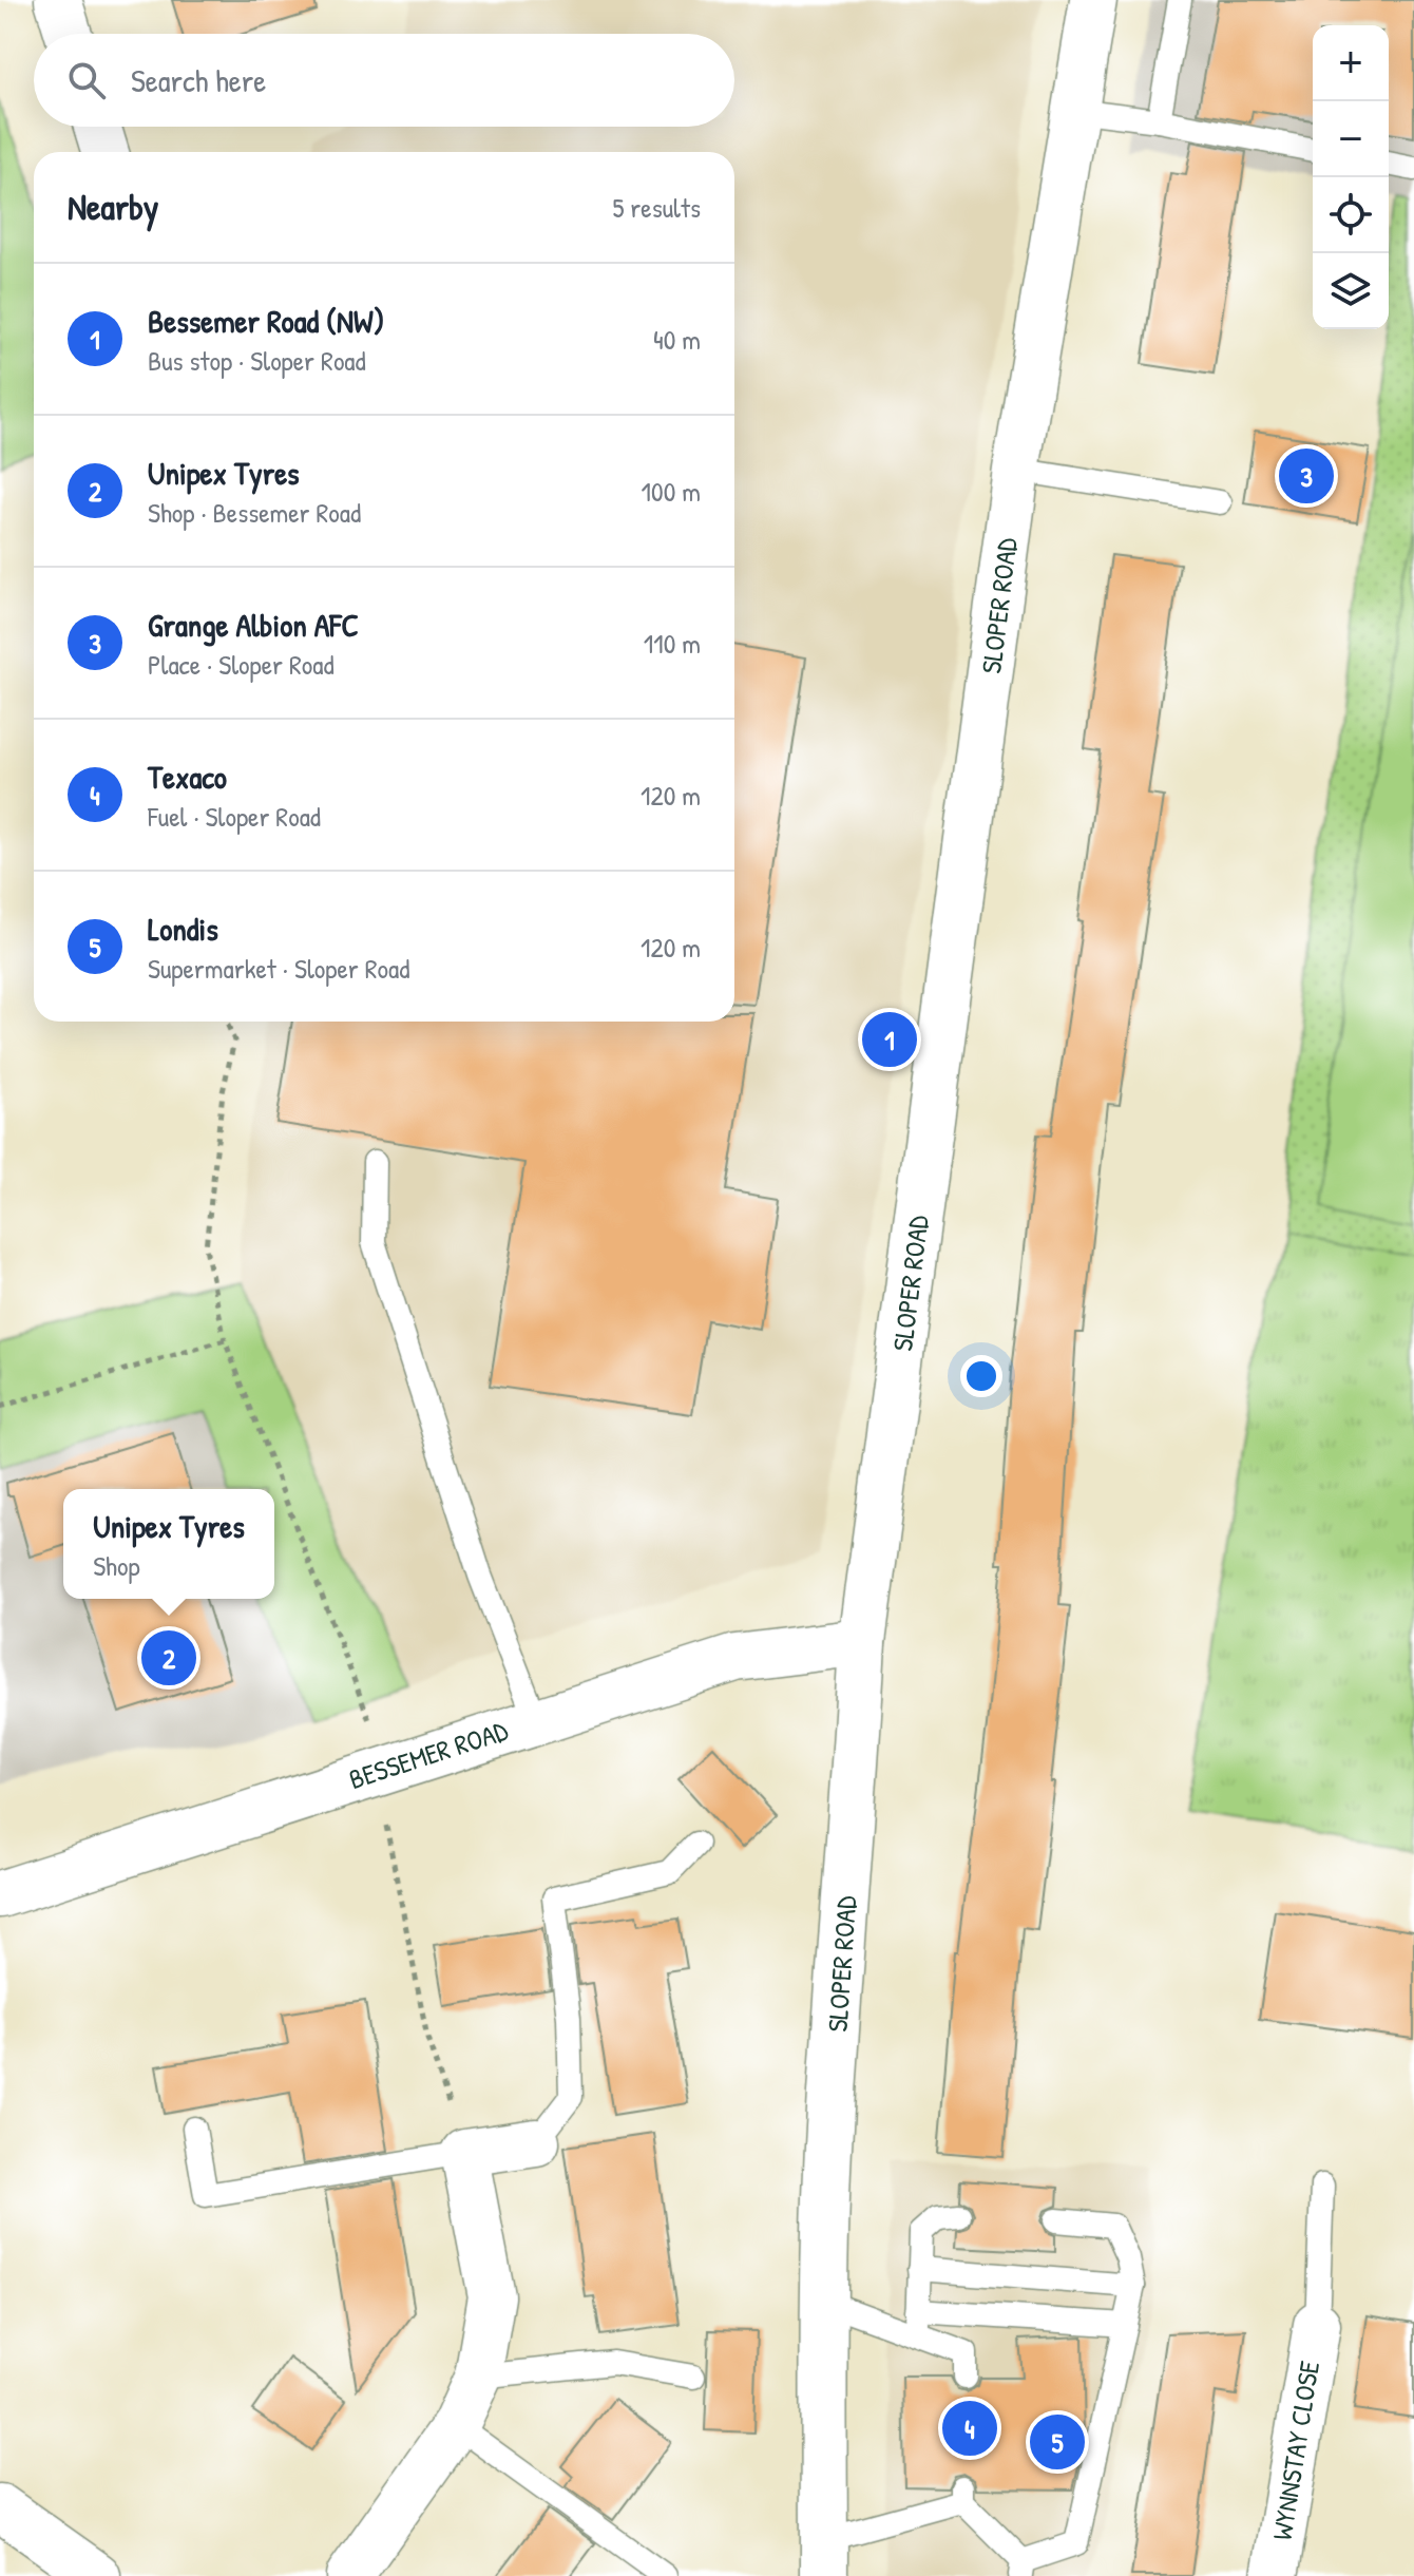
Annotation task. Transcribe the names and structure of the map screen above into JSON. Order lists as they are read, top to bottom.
{
  "streets": {
    "street": ["SLOPER ROAD", "BESSEMER ROAD", "WYNNSTAY CLOSE"]
  },
  "crossings": [
    ["SLOPER ROAD", "BESSEMER ROAD"]
  ],
  "page": {
    "map_buttons": ["+", "−"],
    "search": "Search here",
    "heading": ["Nearby", "5 results"],
    "list": [
      {
        "mark": "1",
        "name": "Bessemer Road (NW)",
        "note": "Bus stop · Sloper Road",
        "value": "40 m"
      },
      {
        "mark": "2",
        "name": "Unipex Tyres",
        "note": "Shop · Bessemer Road",
        "value": "100 m"
      },
      {
        "mark": "3",
        "name": "Grange Albion AFC",
        "note": "Place · Sloper Road",
        "value": "110 m"
      },
      {
        "mark": "4",
        "name": "Texaco",
        "note": "Fuel · Sloper Road",
        "value": "120 m"
      },
      {
        "mark": "5",
        "name": "Londis",
        "note": "Supermarket · Sloper Road",
        "value": "120 m"
      }
    ],
    "pins": [
      "3",
      "1",
      "2",
      "4",
      "5"
    ],
    "popup": ["Unipex Tyres", "Shop"]
  }
}
